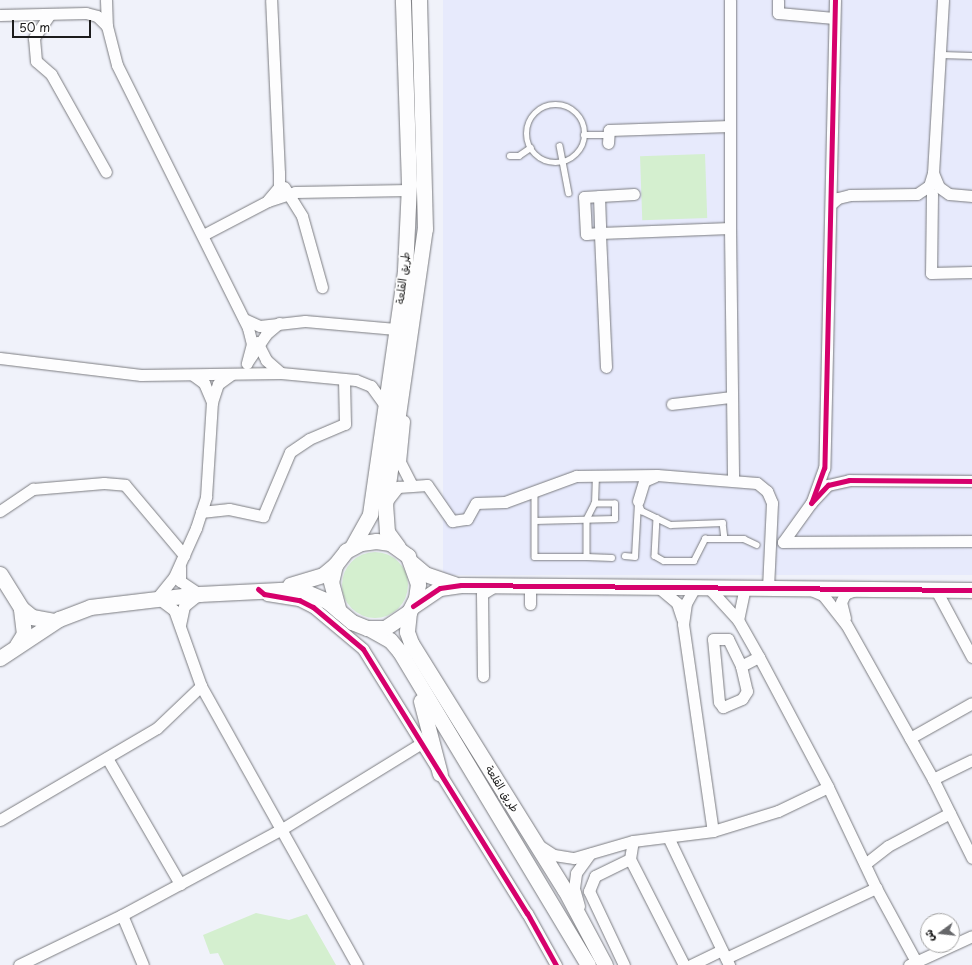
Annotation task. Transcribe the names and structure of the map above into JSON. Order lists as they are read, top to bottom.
{
  "streets": {
    "main road": ["طريق القلعة"]
  },
  "scale_bar": "50 m",
  "north": "left"
}
